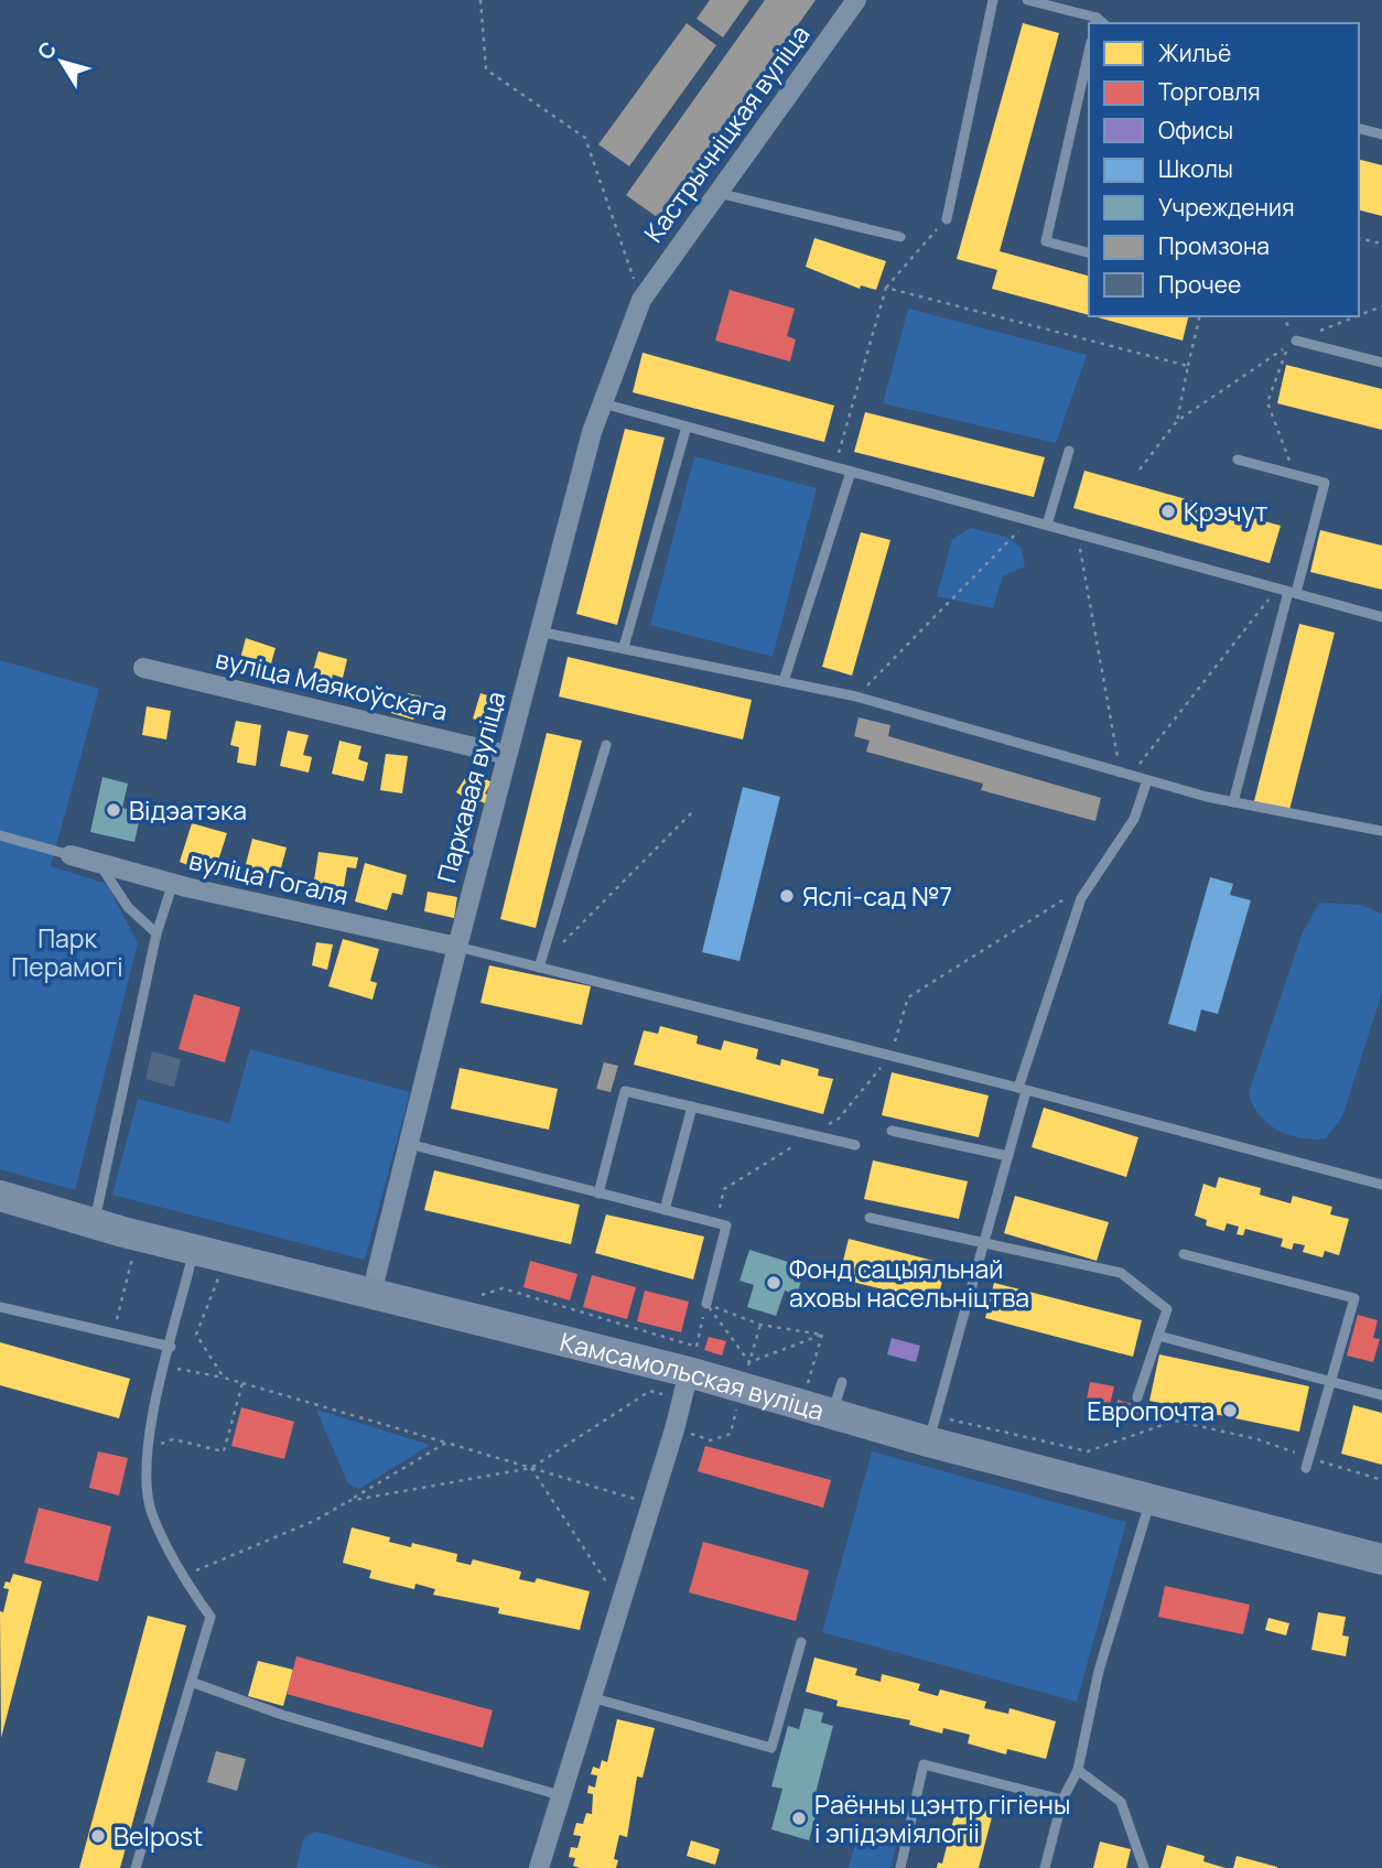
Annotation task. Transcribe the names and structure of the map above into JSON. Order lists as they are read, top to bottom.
{
  "streets": {
    "main road": ["Камсамольская вуліца"],
    "street": [
      "Кастрычніцкая вуліца",
      "вуліца Маякоўскага",
      "Паркавая вуліца",
      "вуліца Гогаля"
    ]
  },
  "crossings": [
    ["Кастрычніцкая вуліца", "Паркавая вуліца"],
    ["вуліца Маякоўскага", "Паркавая вуліца"],
    ["Паркавая вуліца", "вуліца Гогаля"],
    ["Паркавая вуліца", "Камсамольская вуліца"]
  ],
  "parks": ["Парк Перамогі"],
  "places": [
    "Крэчут",
    "Відэатэка",
    "Яслі-сад №7",
    "Фонд сацыяльнай аховы насельніцтва",
    "Европочта",
    "Раённы цэнтр гігіены і эпідэміялогіі",
    "Belpost"
  ],
  "legend": [
    "Жильё",
    "Торговля",
    "Офисы",
    "Школы",
    "Учреждения",
    "Промзона",
    "Прочее"
  ],
  "north": "top left"
}
